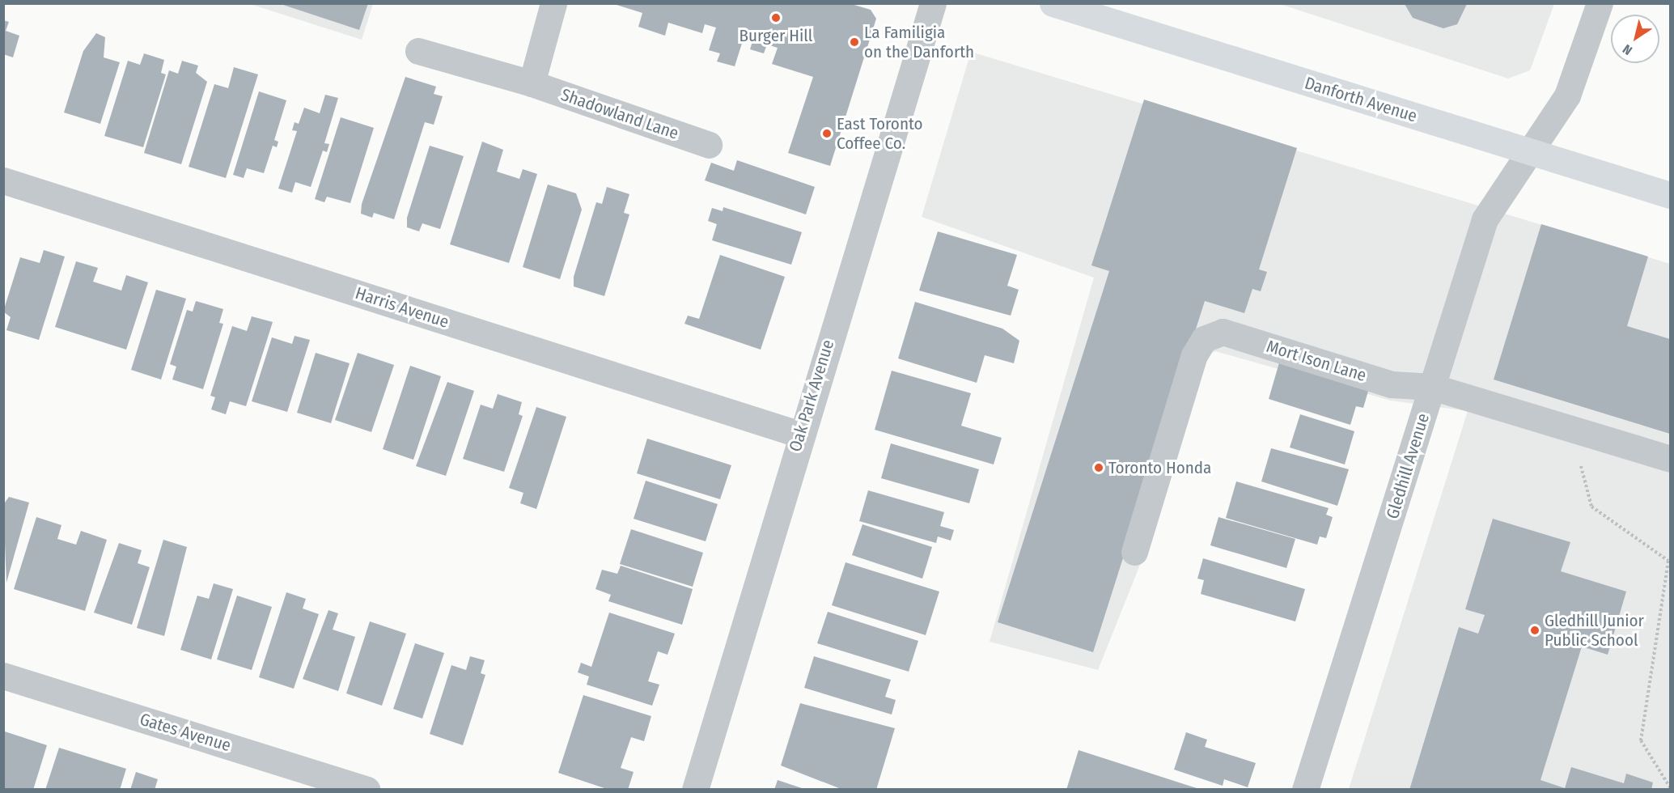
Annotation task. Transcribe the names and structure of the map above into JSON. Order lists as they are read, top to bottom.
{
  "streets": {
    "main road": ["Danforth Avenue"],
    "street": [
      "Shadowland Lane",
      "Harris Avenue",
      "Mort Ison Lane",
      "Oak Park Avenue",
      "Gledhill Avenue",
      "Gates Avenue"
    ]
  },
  "crossings": [
    ["Danforth Avenue", "Gledhill Avenue"],
    ["Harris Avenue", "Oak Park Avenue"],
    ["Mort Ison Lane", "Gledhill Avenue"]
  ],
  "places": [
    "Burger Hill",
    "La Familigia on the Danforth",
    "East Toronto Coffee Co.",
    "Toronto Honda",
    "Gledhill Junior Public School"
  ],
  "north": "bottom left"
}
